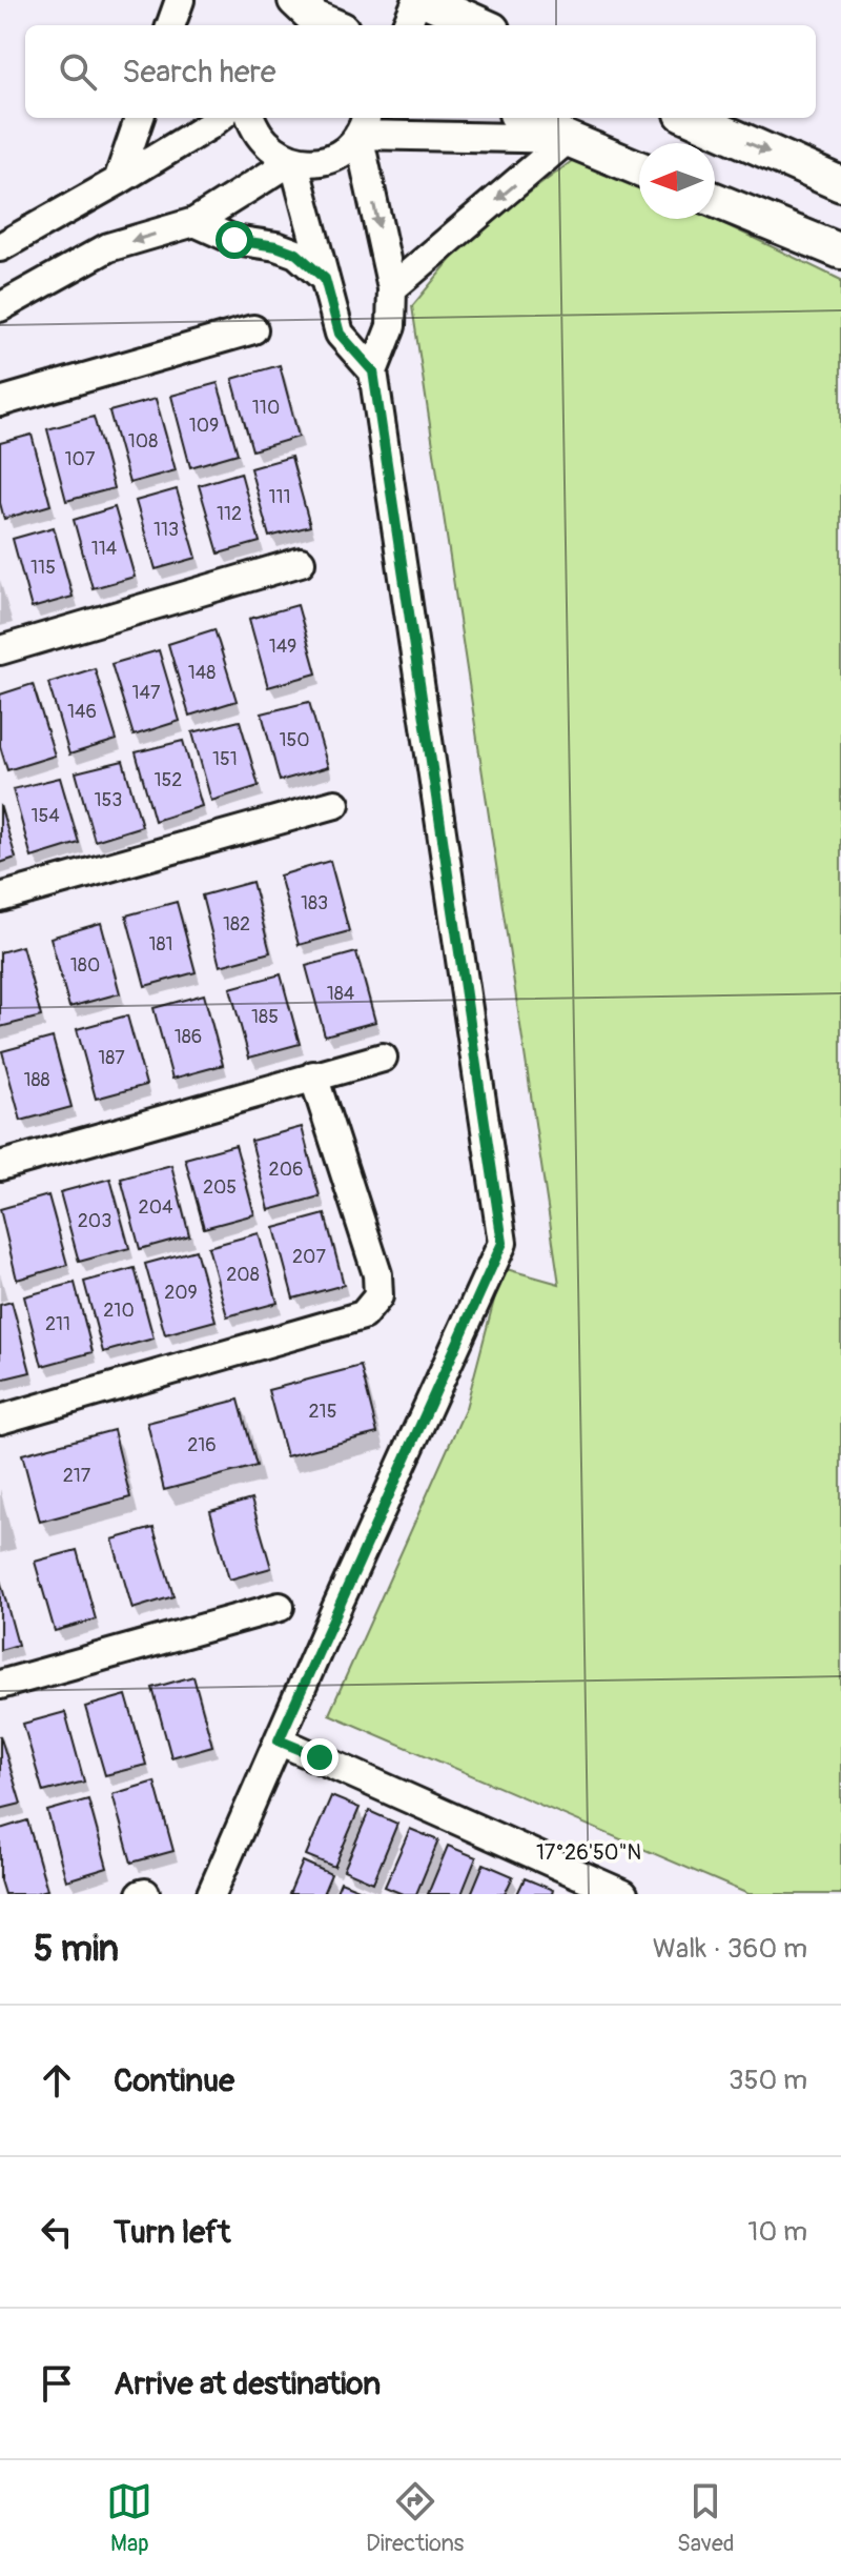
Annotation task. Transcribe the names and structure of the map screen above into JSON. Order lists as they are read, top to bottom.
{
  "house_numbers": [
    "110",
    "109",
    "108",
    "107",
    "111",
    "112",
    "113",
    "114",
    "115",
    "149",
    "148",
    "147",
    "146",
    "150",
    "151",
    "152",
    "153",
    "154",
    "183",
    "182",
    "181",
    "180",
    "184",
    "185",
    "186",
    "187",
    "188",
    "206",
    "205",
    "204",
    "203",
    "207",
    "208",
    "209",
    "210",
    "211",
    "215",
    "216",
    "217"
  ],
  "north": "left",
  "page": {
    "search": "Search here",
    "heading": ["5 min", "Walk · 360 m"],
    "list": [
      ["Continue", "350 m"],
      ["Turn left", "10 m"],
      "Arrive at destination"
    ],
    "nav": ["Map", "Directions", "Saved"]
  },
  "coordinates": ["17°26'50\"N"]
}
